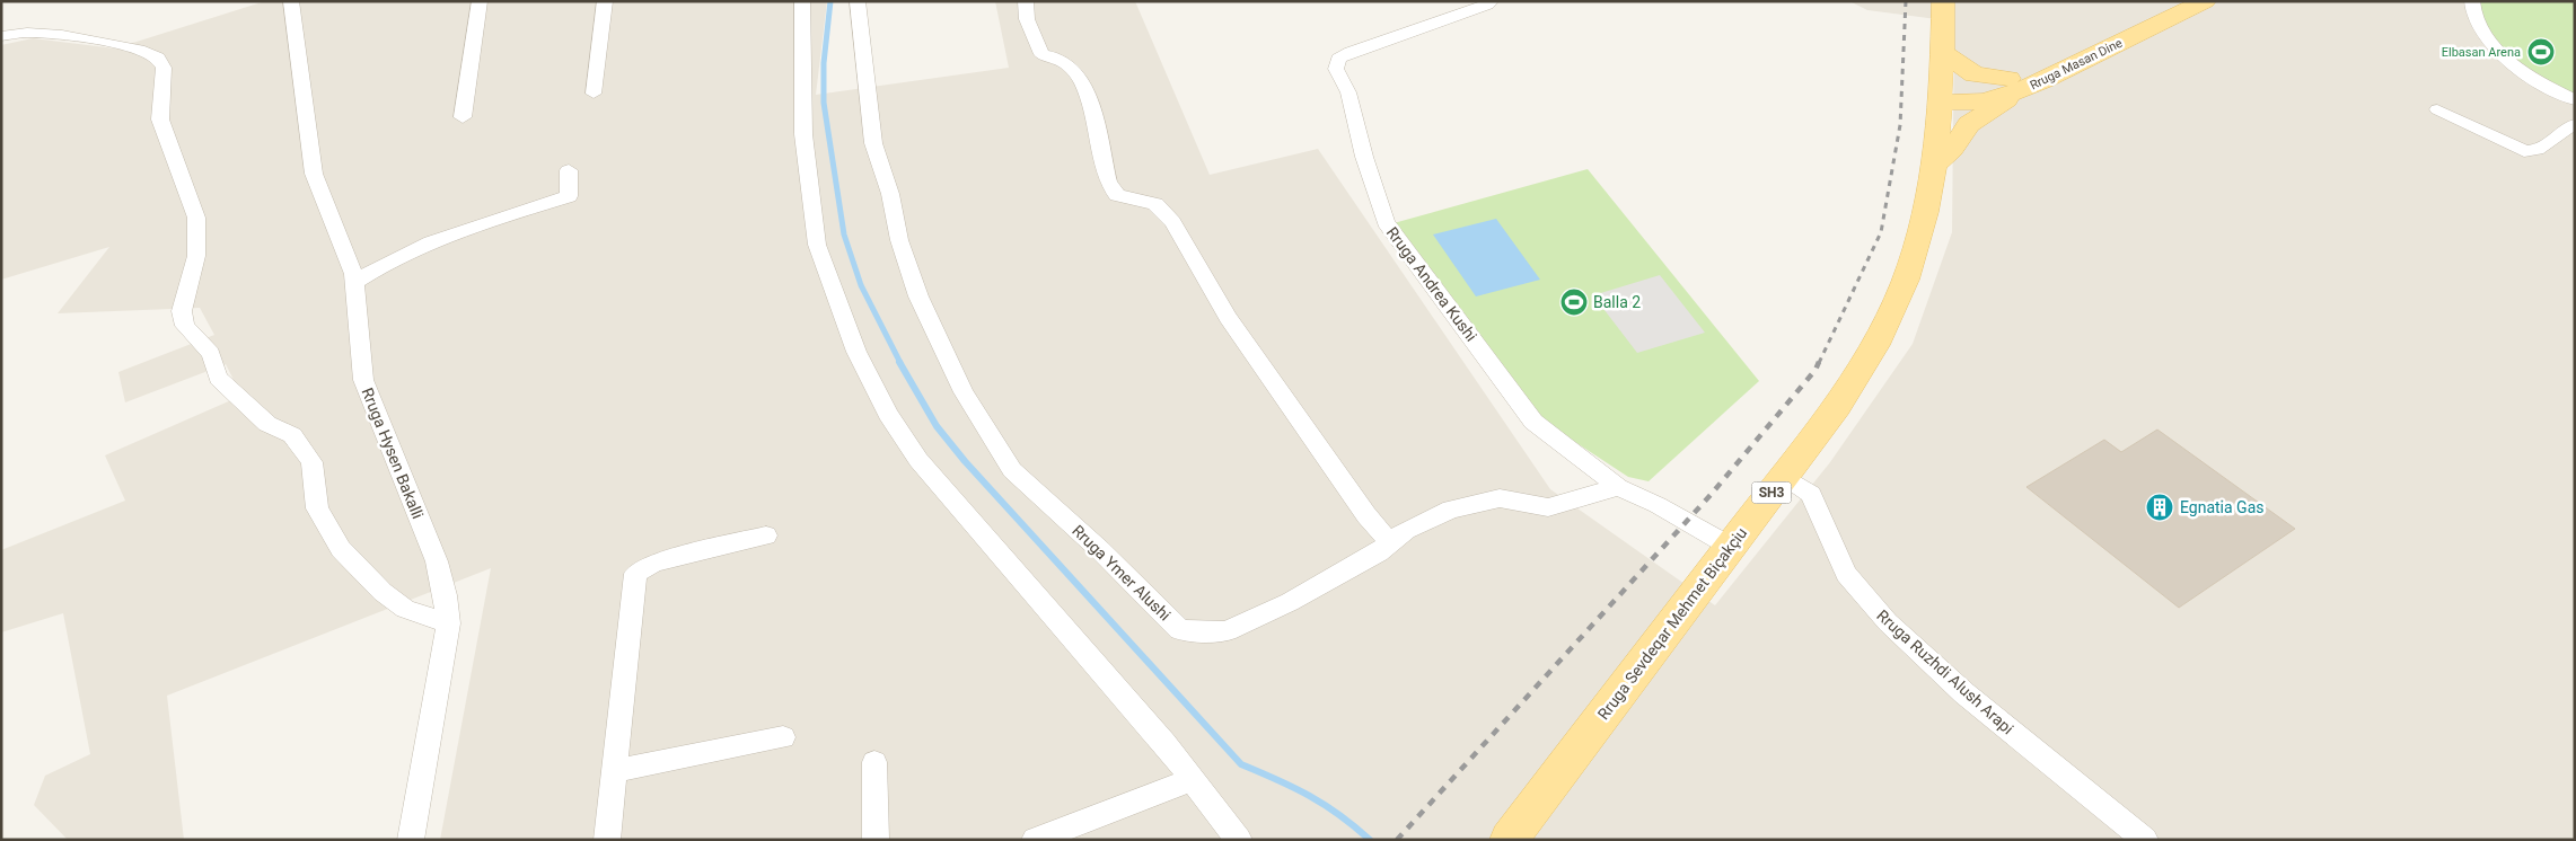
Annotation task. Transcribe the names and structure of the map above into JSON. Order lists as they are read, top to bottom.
{
  "streets": {
    "main road": ["Rruga Masan Dine", "SH3", "Rruga Sevdeqar Mehmet Biçakçiu"],
    "street": [
      "Rruga Andrea Kushi",
      "Rruga Hysen Bakalli",
      "Rruga Ymer Alushi",
      "Rruga Ruzhdi Alush Arapi"
    ]
  },
  "crossings": [
    ["Rruga Masan Dine", "SH3"],
    ["Rruga Masan Dine", "Rruga Sevdeqar Mehmet Biçakçiu"],
    ["Rruga Andrea Kushi", "Rruga Ymer Alushi"],
    ["SH3", "Rruga Sevdeqar Mehmet Biçakçiu"],
    ["Rruga Sevdeqar Mehmet Biçakçiu", "Rruga Ruzhdi Alush Arapi"]
  ],
  "places": {
    "sports": ["Elbasan Arena", "Balla 2"],
    "building": ["Egnatia Gas"]
  }
}
